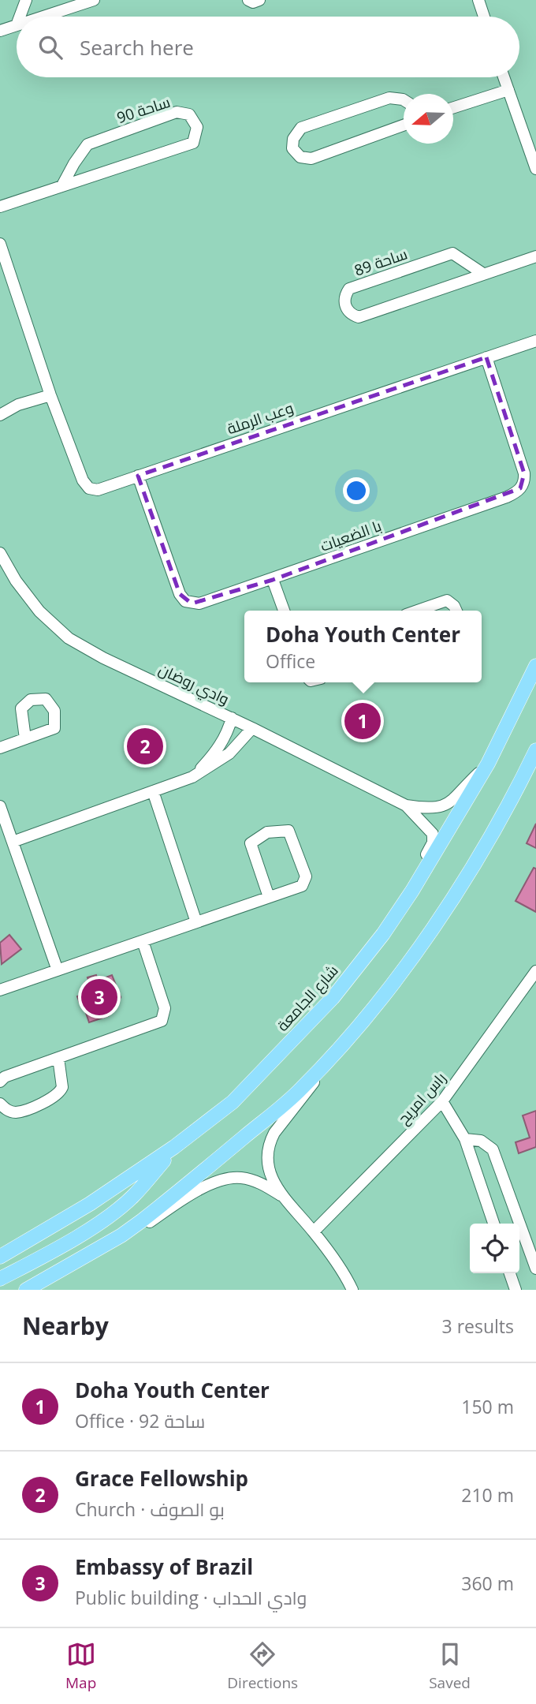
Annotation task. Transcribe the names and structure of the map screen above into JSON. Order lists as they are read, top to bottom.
{
  "streets": {
    "main road": ["شارع الجامعة"],
    "street": [
      "ساحة 90",
      "ساحة 89",
      "وعب الرملة",
      "با الضعيات",
      "وادي روضان",
      "راس امريح"
    ]
  },
  "crossings": [
    ["وعب الرملة", "با الضعيات"],
    ["وادي روضان", "شارع الجامعة"]
  ],
  "north": "left",
  "page": {
    "search": "Search here",
    "popup": ["Doha Youth Center", "Office"],
    "pins": ["1", "2", "3"],
    "heading": ["Nearby", "3 results"],
    "list": [
      {
        "mark": "1",
        "name": "Doha Youth Center",
        "note": "Office · ساحة 92",
        "value": "150 m"
      },
      {
        "mark": "2",
        "name": "Grace Fellowship",
        "note": "Church · بو الصوف",
        "value": "210 m"
      },
      {
        "mark": "3",
        "name": "Embassy of Brazil",
        "note": "Public building · وادي الحداب",
        "value": "360 m"
      }
    ],
    "nav": ["Map", "Directions", "Saved"]
  }
}
